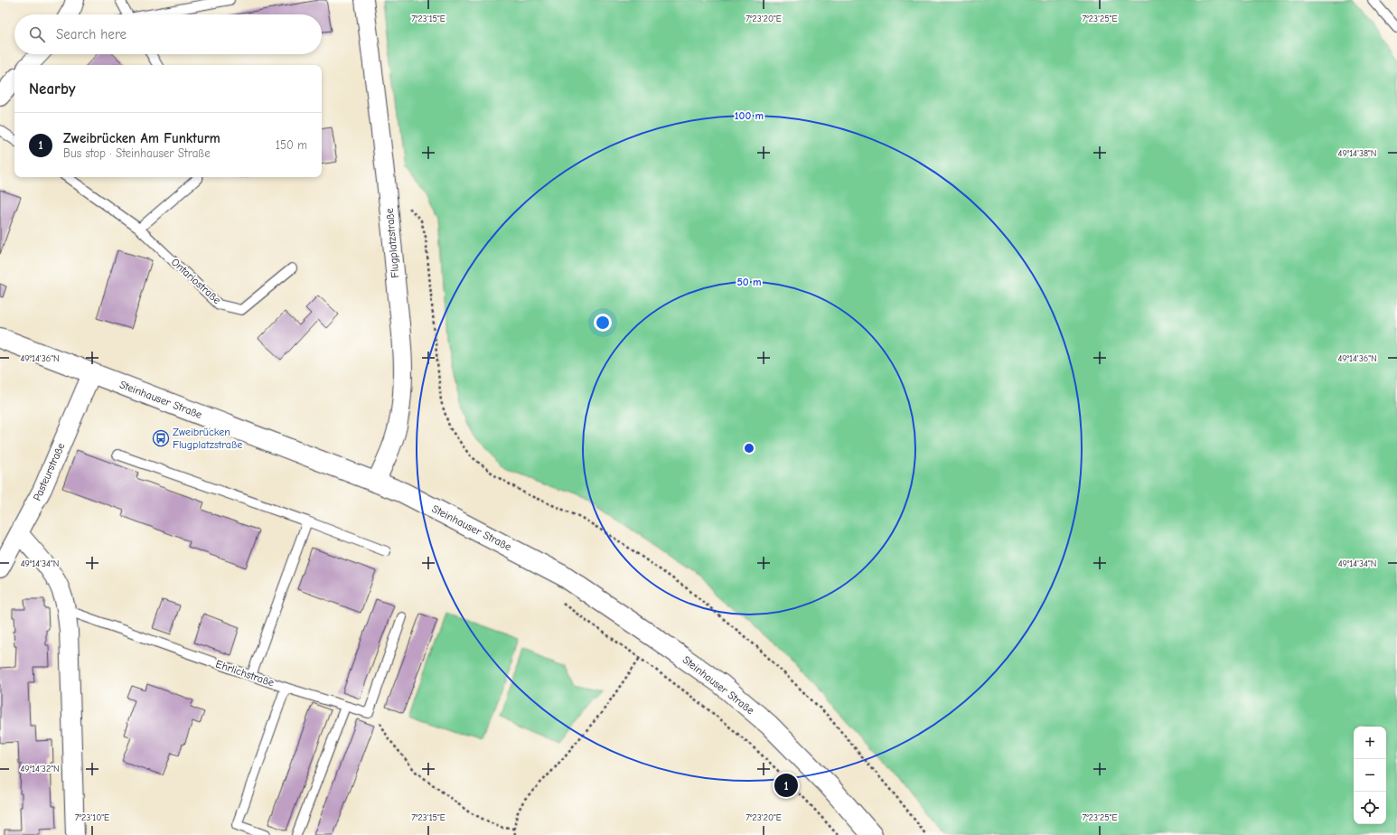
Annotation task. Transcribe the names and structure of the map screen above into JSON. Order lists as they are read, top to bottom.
{
  "streets": {
    "main road": ["Steinhauser Straße"],
    "street": ["Flugplatzstraße", "Pasteurstraße"],
    "lane": ["Ontariostraße", "Ehrlichstraße"]
  },
  "crossings": [
    ["Flugplatzstraße", "Steinhauser Straße"],
    ["Steinhauser Straße", "Pasteurstraße"]
  ],
  "places": {
    "bus stop": ["Zweibrücken Flugplatzstraße"]
  },
  "page": {
    "search": "Search here",
    "heading": "Nearby",
    "list": [
      {
        "mark": "1",
        "name": "Zweibrücken Am Funkturm",
        "note": "Bus stop · Steinhauser Straße",
        "value": "150 m"
      }
    ],
    "map_buttons": ["+", "−"],
    "pins": "1"
  },
  "coordinates": [
    "7°23'15\"E",
    "7°23'20\"E",
    "7°23'25\"E",
    "49°14'38\"N",
    "49°14'36\"N",
    "49°14'34\"N",
    "49°14'32\"N",
    "7°23'10\"E"
  ],
  "rings": ["100 m", "50 m"]
}
